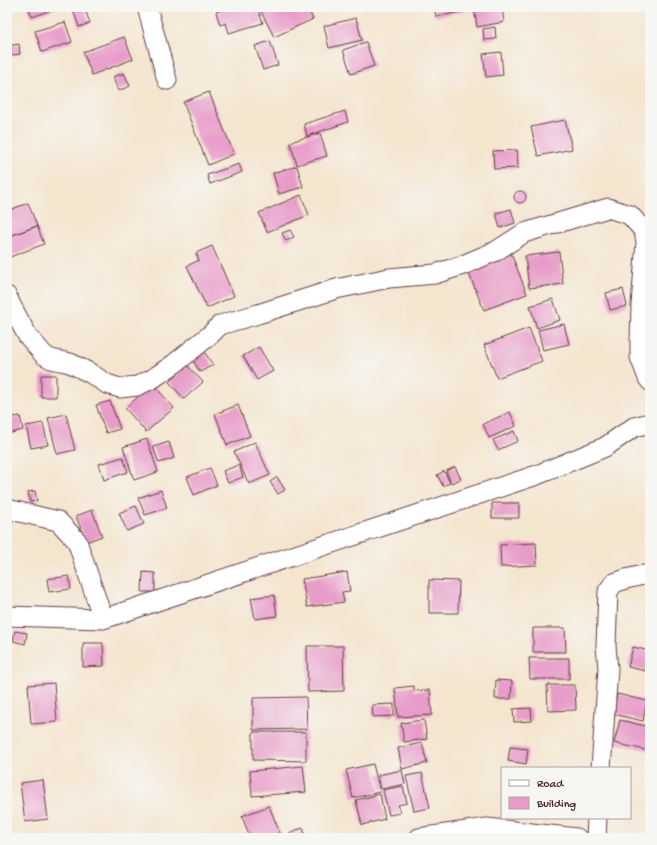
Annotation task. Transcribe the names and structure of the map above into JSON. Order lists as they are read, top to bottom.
{
  "legend": ["Road", "Building"]
}
